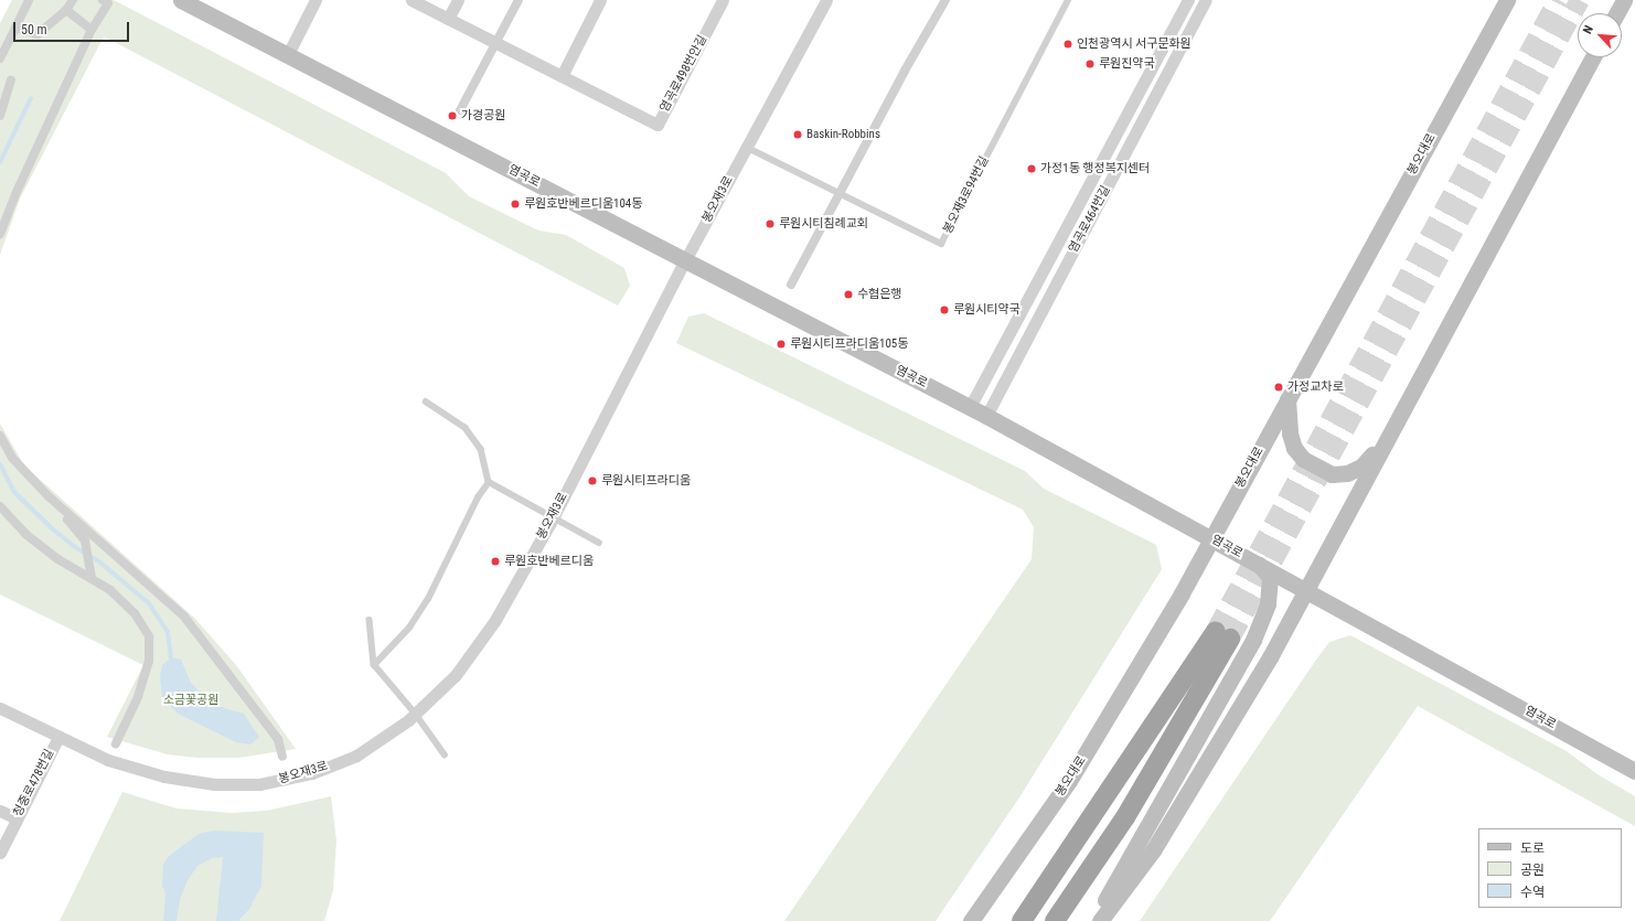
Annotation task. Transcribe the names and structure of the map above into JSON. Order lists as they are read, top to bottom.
{
  "streets": {
    "main road": ["봉오대로", "염곡로"],
    "street": [
      "염곡로498번안길",
      "봉오재3로",
      "염곡로464번길",
      "청중로478번길"
    ],
    "lane": ["봉오재3로94번길"]
  },
  "crossings": [
    ["봉오대로", "염곡로"],
    ["염곡로", "봉오재3로"],
    ["염곡로", "염곡로464번길"],
    ["봉오재3로94번길", "봉오재3로"],
    ["봉오재3로", "청중로478번길"]
  ],
  "parks": ["소금꽃공원"],
  "places": [
    "인천광역시 서구문화원",
    "루원진약국",
    "가경공원",
    "Baskin-Robbins",
    "가정1동 행정복지센터",
    "루원호반베르디움104동",
    "루원시티침례교회",
    "수협은행",
    "루원시티약국",
    "루원시티프라디움105동",
    "가정교차로",
    "루원시티프라디움",
    "루원호반베르디움"
  ],
  "legend": ["도로", "공원", "수역"],
  "scale_bar": "50 m",
  "north": "top left"
}
